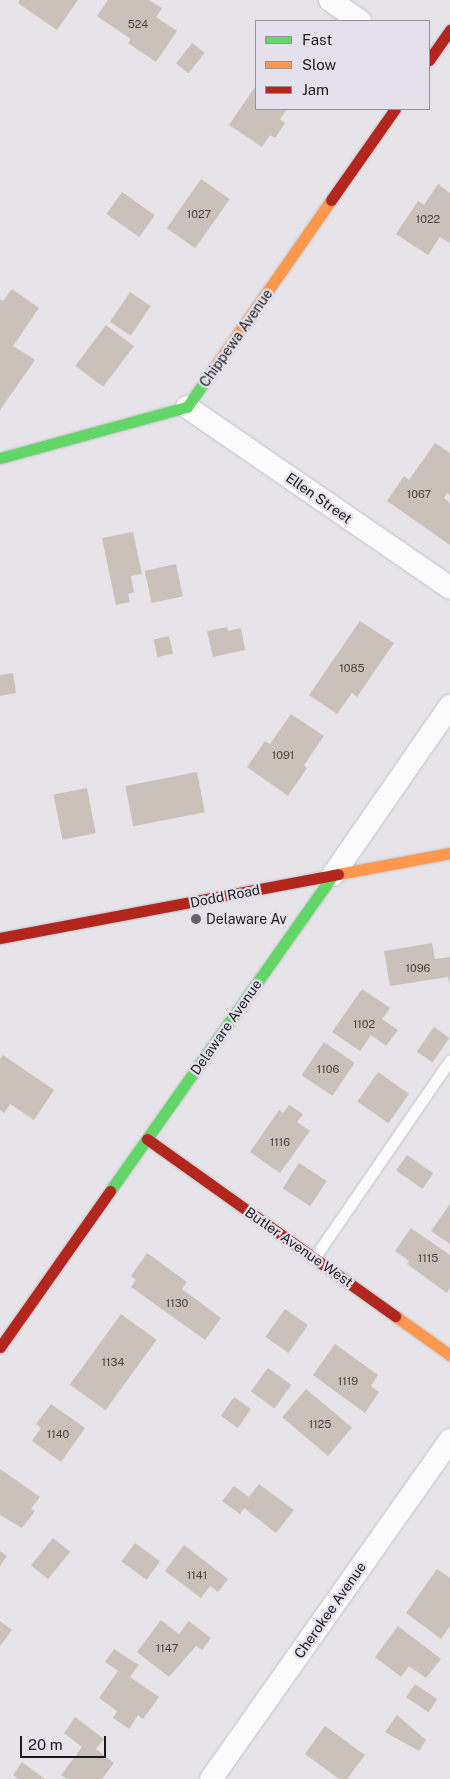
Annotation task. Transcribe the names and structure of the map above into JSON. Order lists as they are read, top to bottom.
{
  "streets": {
    "street": [
      "Chippewa Avenue",
      "Ellen Street",
      "Dodd Road",
      "Delaware Avenue",
      "Butler Avenue West",
      "Cherokee Avenue"
    ]
  },
  "crossings": [
    ["Chippewa Avenue", "Ellen Street"],
    ["Dodd Road", "Delaware Avenue"],
    ["Delaware Avenue", "Butler Avenue West"]
  ],
  "places": ["Delaware Av"],
  "house_numbers": [
    "524",
    "1027",
    "1022",
    "1067",
    "1085",
    "1091",
    "1096",
    "1102",
    "1106",
    "1116",
    "1115",
    "1130",
    "1134",
    "1119",
    "1125",
    "1140",
    "1141",
    "1147"
  ],
  "legend": ["Fast", "Slow", "Jam"],
  "scale_bar": "20 m"
}
